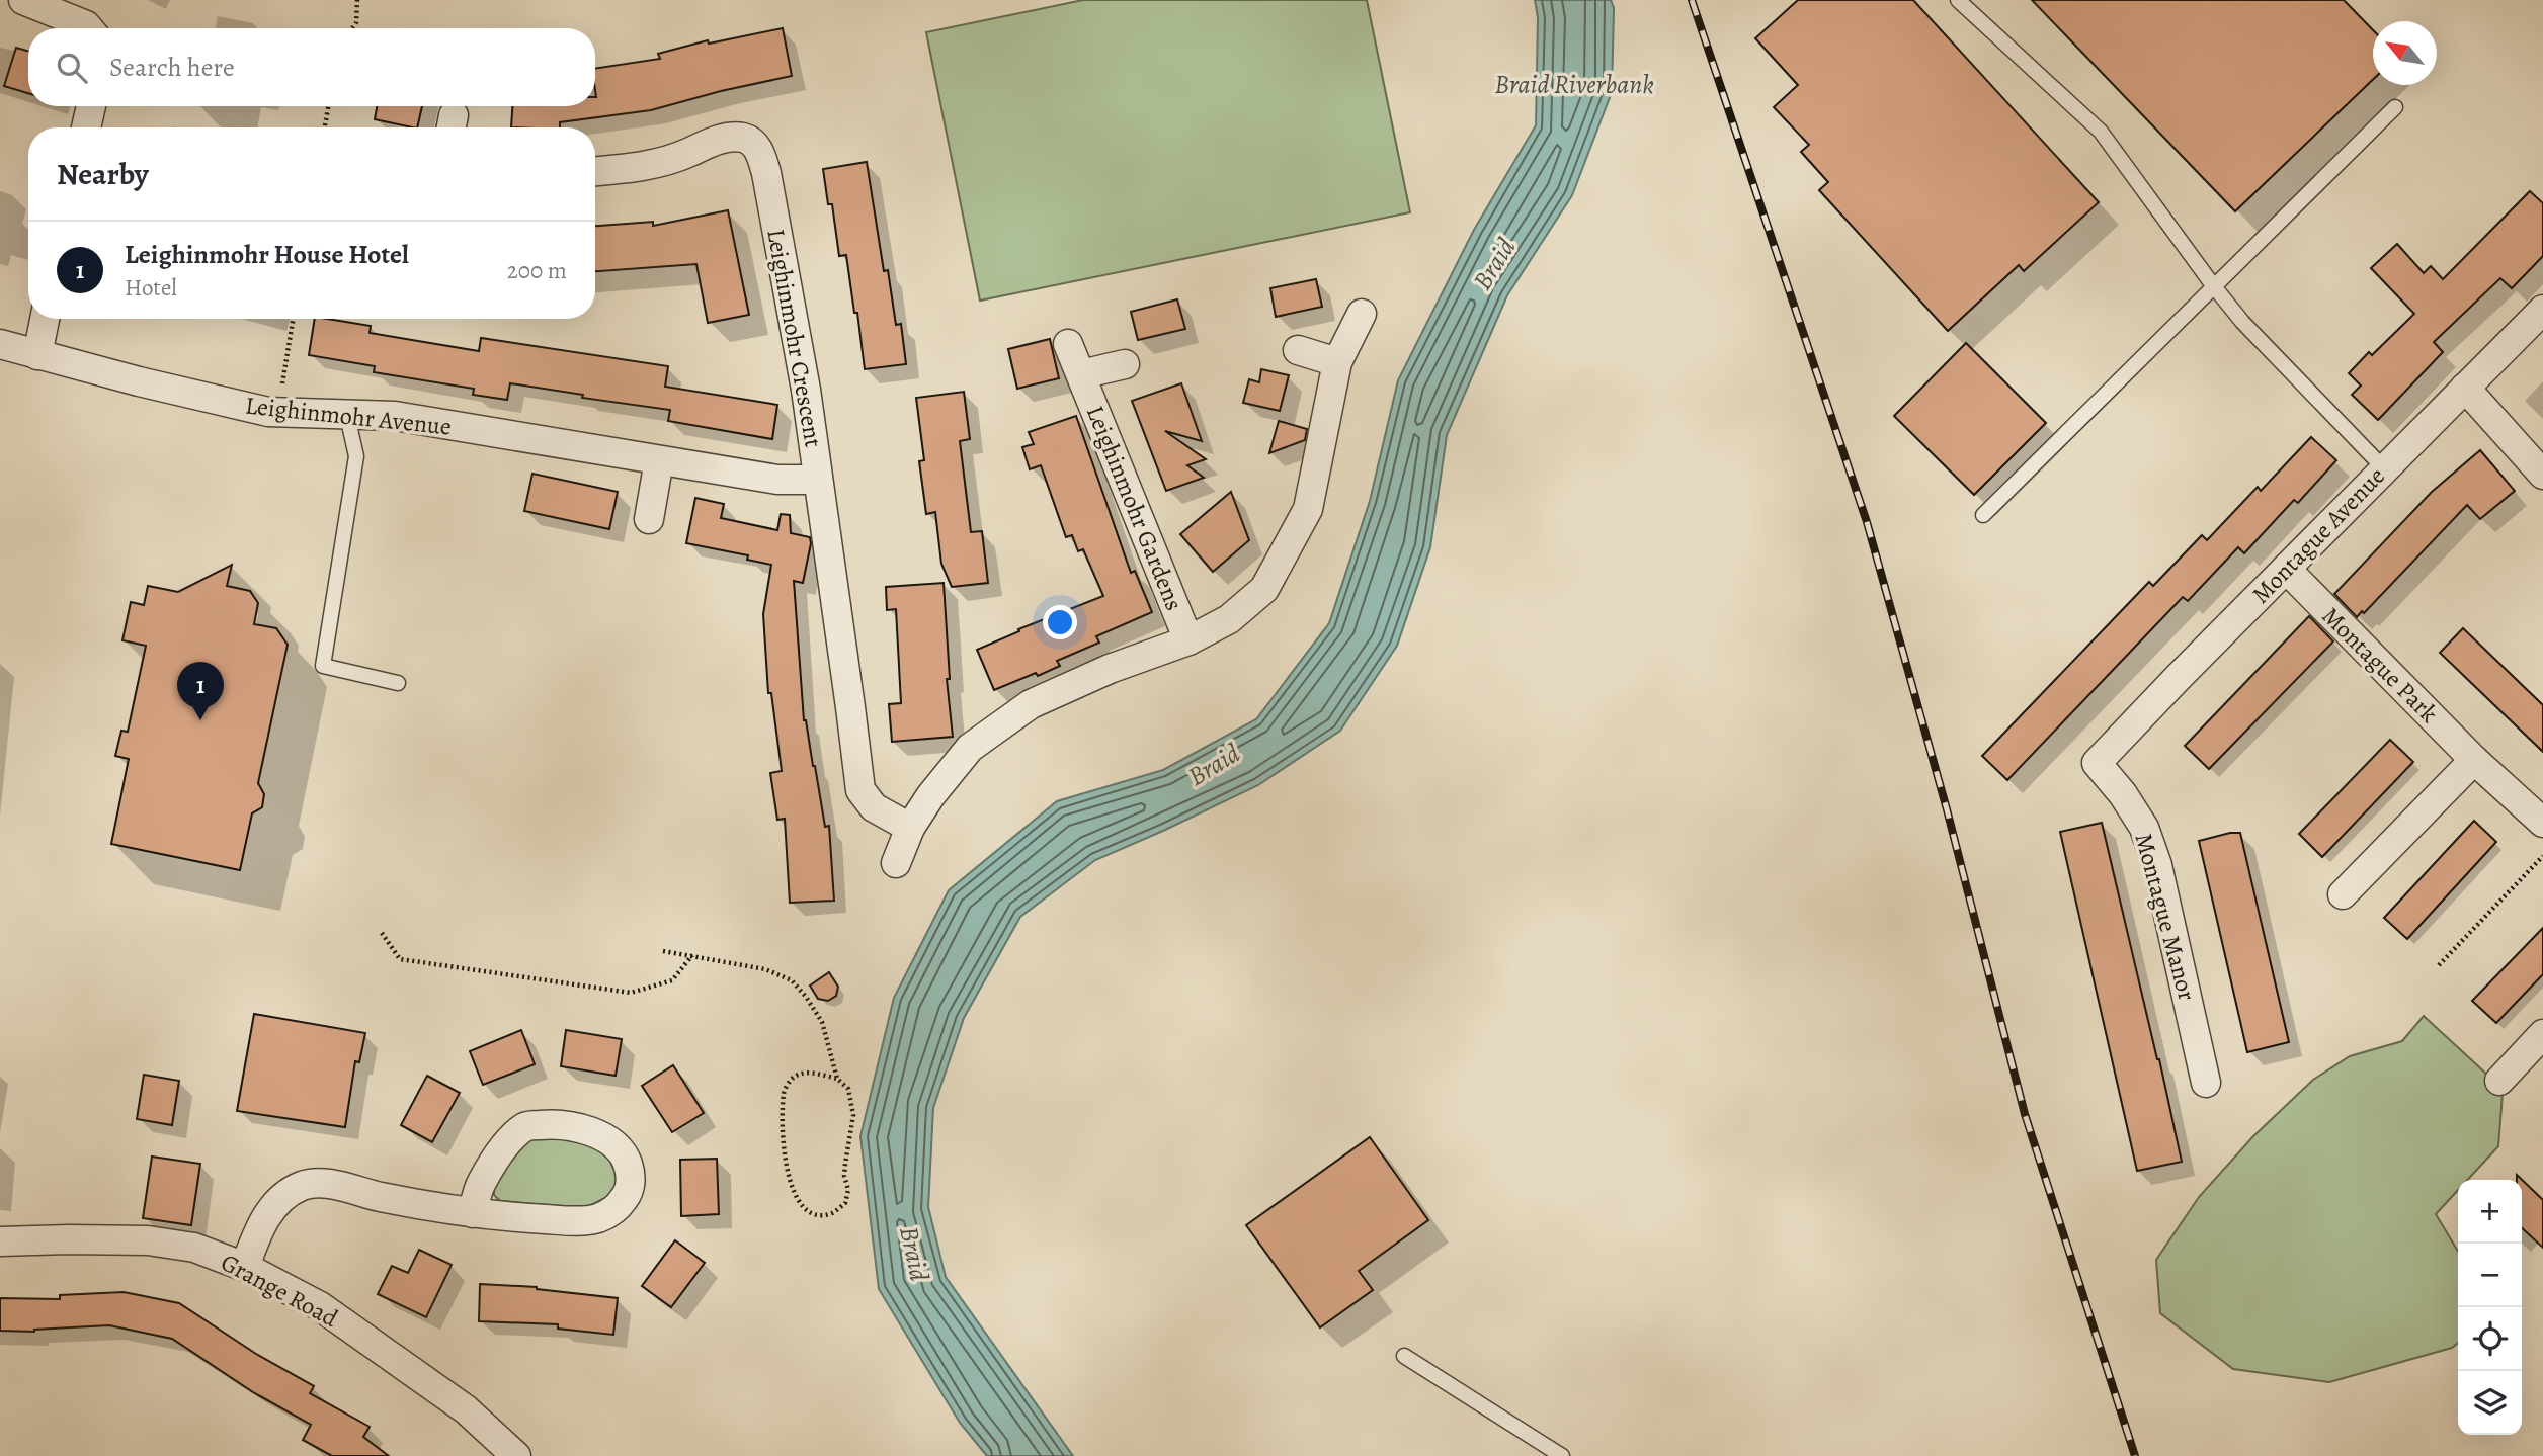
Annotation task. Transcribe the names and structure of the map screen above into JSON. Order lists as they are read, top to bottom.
{
  "streets": {
    "street": [
      "Leighinmohr Crescent",
      "Leighinmohr Avenue",
      "Leighinmohr Gardens",
      "Montague Avenue",
      "Montague Park",
      "Montague Manor",
      "Grange Road"
    ]
  },
  "crossings": [
    ["Leighinmohr Crescent", "Leighinmohr Avenue"],
    ["Leighinmohr Crescent", "Leighinmohr Gardens"],
    ["Montague Avenue", "Montague Park"],
    ["Montague Avenue", "Montague Manor"]
  ],
  "water": ["Braid Riverbank", "Braid"],
  "north": "top left",
  "page": {
    "search": "Search here",
    "heading": "Nearby",
    "list": [
      {
        "mark": "1",
        "name": "Leighinmohr House Hotel",
        "note": "Hotel",
        "value": "200 m"
      }
    ],
    "pins": "1",
    "map_buttons": ["+", "−"]
  }
}
